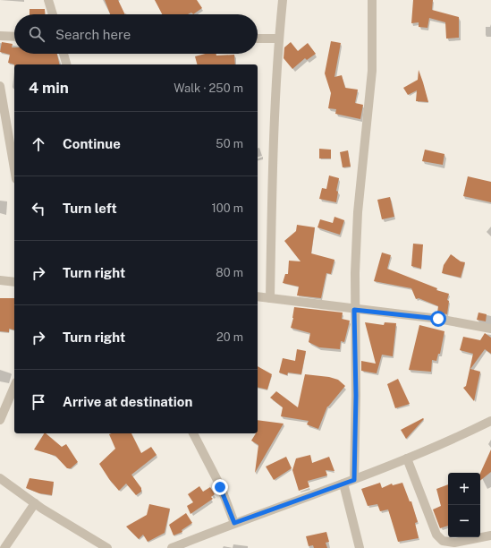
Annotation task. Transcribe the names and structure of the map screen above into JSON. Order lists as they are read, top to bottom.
{
  "page": {
    "search": "Search here",
    "heading": ["4 min", "Walk · 250 m"],
    "list": [
      ["Continue", "50 m"],
      ["Turn left", "100 m"],
      ["Turn right", "80 m"],
      ["Turn right", "20 m"],
      "Arrive at destination"
    ],
    "map_buttons": ["+", "−"]
  }
}
